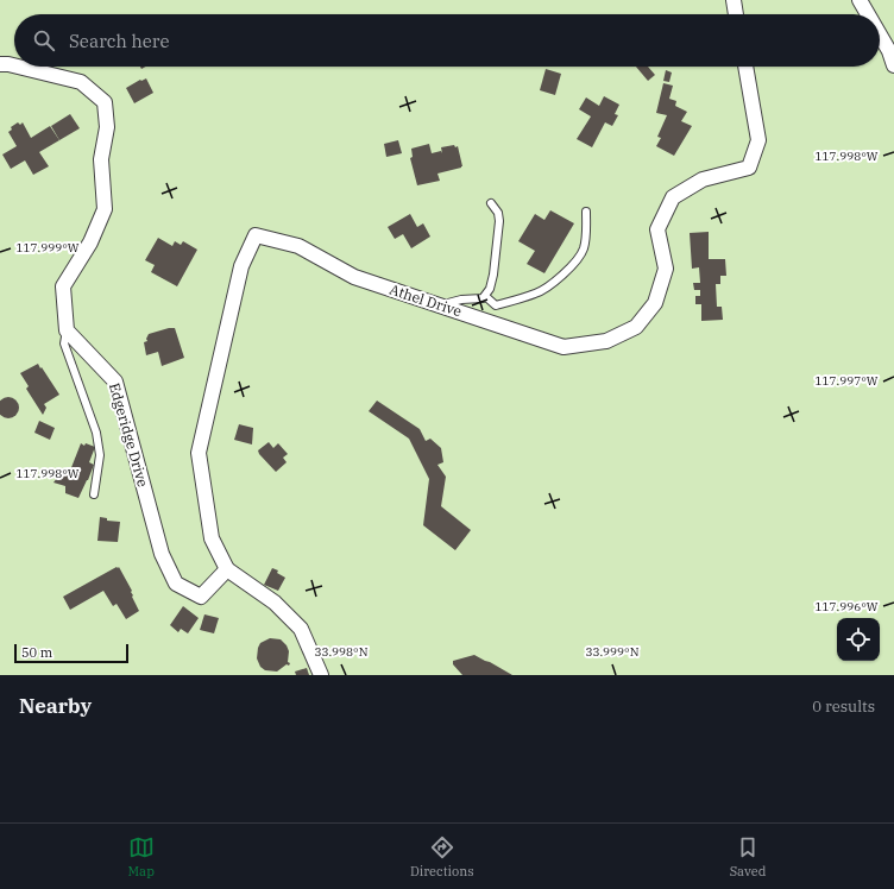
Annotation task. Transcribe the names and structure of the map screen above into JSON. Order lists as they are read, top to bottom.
{
  "streets": {
    "street": ["Athel Drive", "Edgeridge Drive"]
  },
  "crossings": [
    ["Athel Drive", "Edgeridge Drive"]
  ],
  "scale_bar": "50 m",
  "page": {
    "search": "Search here",
    "scale": "50 m",
    "heading": ["Nearby", "0 results"],
    "nav": ["Map", "Directions", "Saved"]
  },
  "coordinates": [
    "117.998°W",
    "117.999°W",
    "117.997°W",
    "117.996°W",
    "33.998°N",
    "33.999°N"
  ]
}
